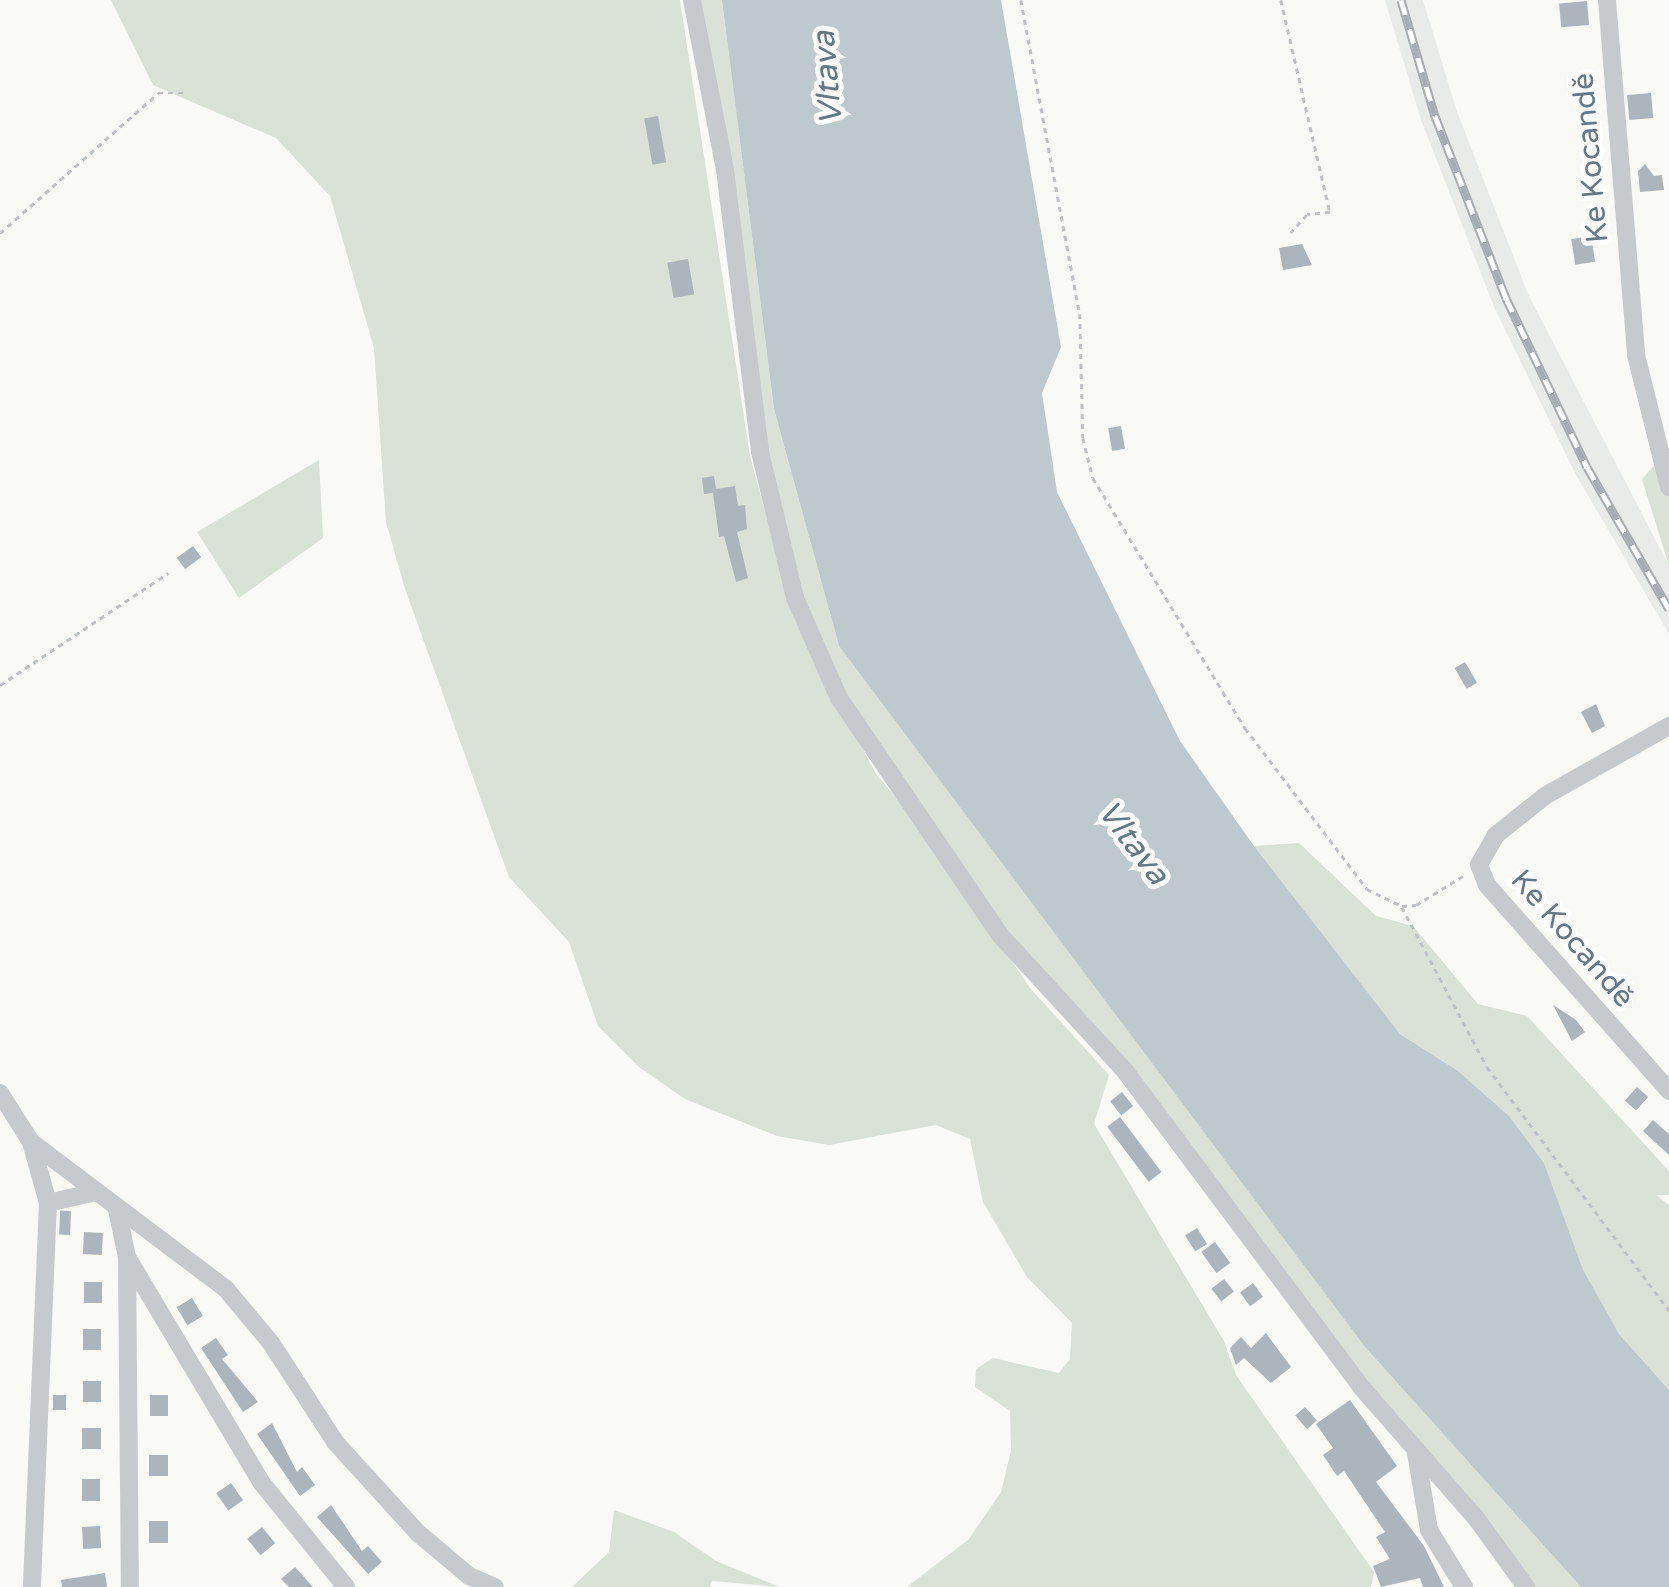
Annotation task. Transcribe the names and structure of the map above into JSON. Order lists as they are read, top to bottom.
{
  "streets": {
    "street": ["Ke Kocandě"]
  },
  "water": ["Vltava"]
}
